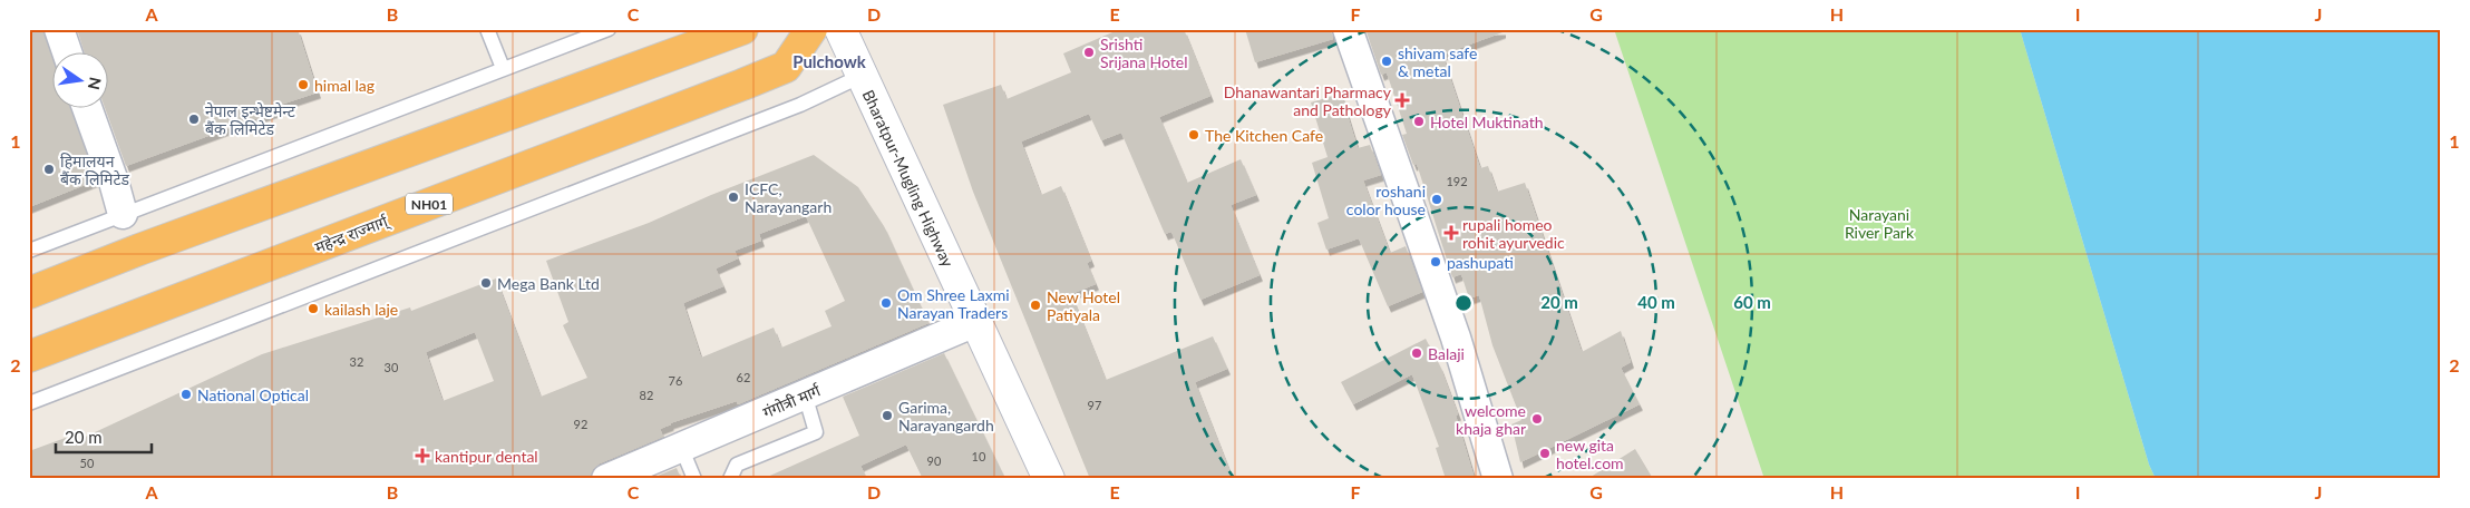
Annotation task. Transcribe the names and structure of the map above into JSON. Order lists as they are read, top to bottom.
{
  "streets": {
    "highway": ["NH01", "महेन्द्र राज्मार्ग्"],
    "main road": ["Bharatpur-Mugling Highway"],
    "street": ["गंगोत्री मार्ग"]
  },
  "crossings": [
    ["Bharatpur-Mugling Highway", "गंगोत्री मार्ग"]
  ],
  "districts": ["Pulchowk"],
  "parks": ["Narayani River Park"],
  "places": {
    "other": [
      "Srishti Srijana Hotel",
      "shivam safe & metal",
      "himal lag",
      "नेपाल इन्भेष्टमेन्ट बैंक लिमिटेड",
      "Hotel Muktinath",
      "The Kitchen Cafe",
      "हिमालयन बैंक लिमिटेड",
      "ICFC, Narayangarh",
      "roshani color house",
      "pashupati",
      "Mega Bank Ltd",
      "Om Shree Laxmi Narayan Traders",
      "New Hotel Patiyala",
      "kailash laje",
      "Balaji",
      "National Optical",
      "Garima, Narayangardh",
      "welcome khaja ghar",
      "new gita hotel.com"
    ],
    "health": ["Dhanawantari Pharmacy and Pathology", "rupali homeo rohit ayurvedic", "kantipur dental"]
  },
  "house_numbers": [
    "192",
    "32",
    "30",
    "62",
    "76",
    "82",
    "97",
    "92",
    "10",
    "90",
    "50"
  ],
  "scale_bar": "20 m",
  "north": "right",
  "grid": {
    "columns": [
      "A",
      "B",
      "C",
      "D",
      "E",
      "F",
      "G",
      "H",
      "I",
      "J"
    ],
    "rows": ["1", "2"]
  },
  "rings": ["20 m", "40 m", "60 m"]
}
